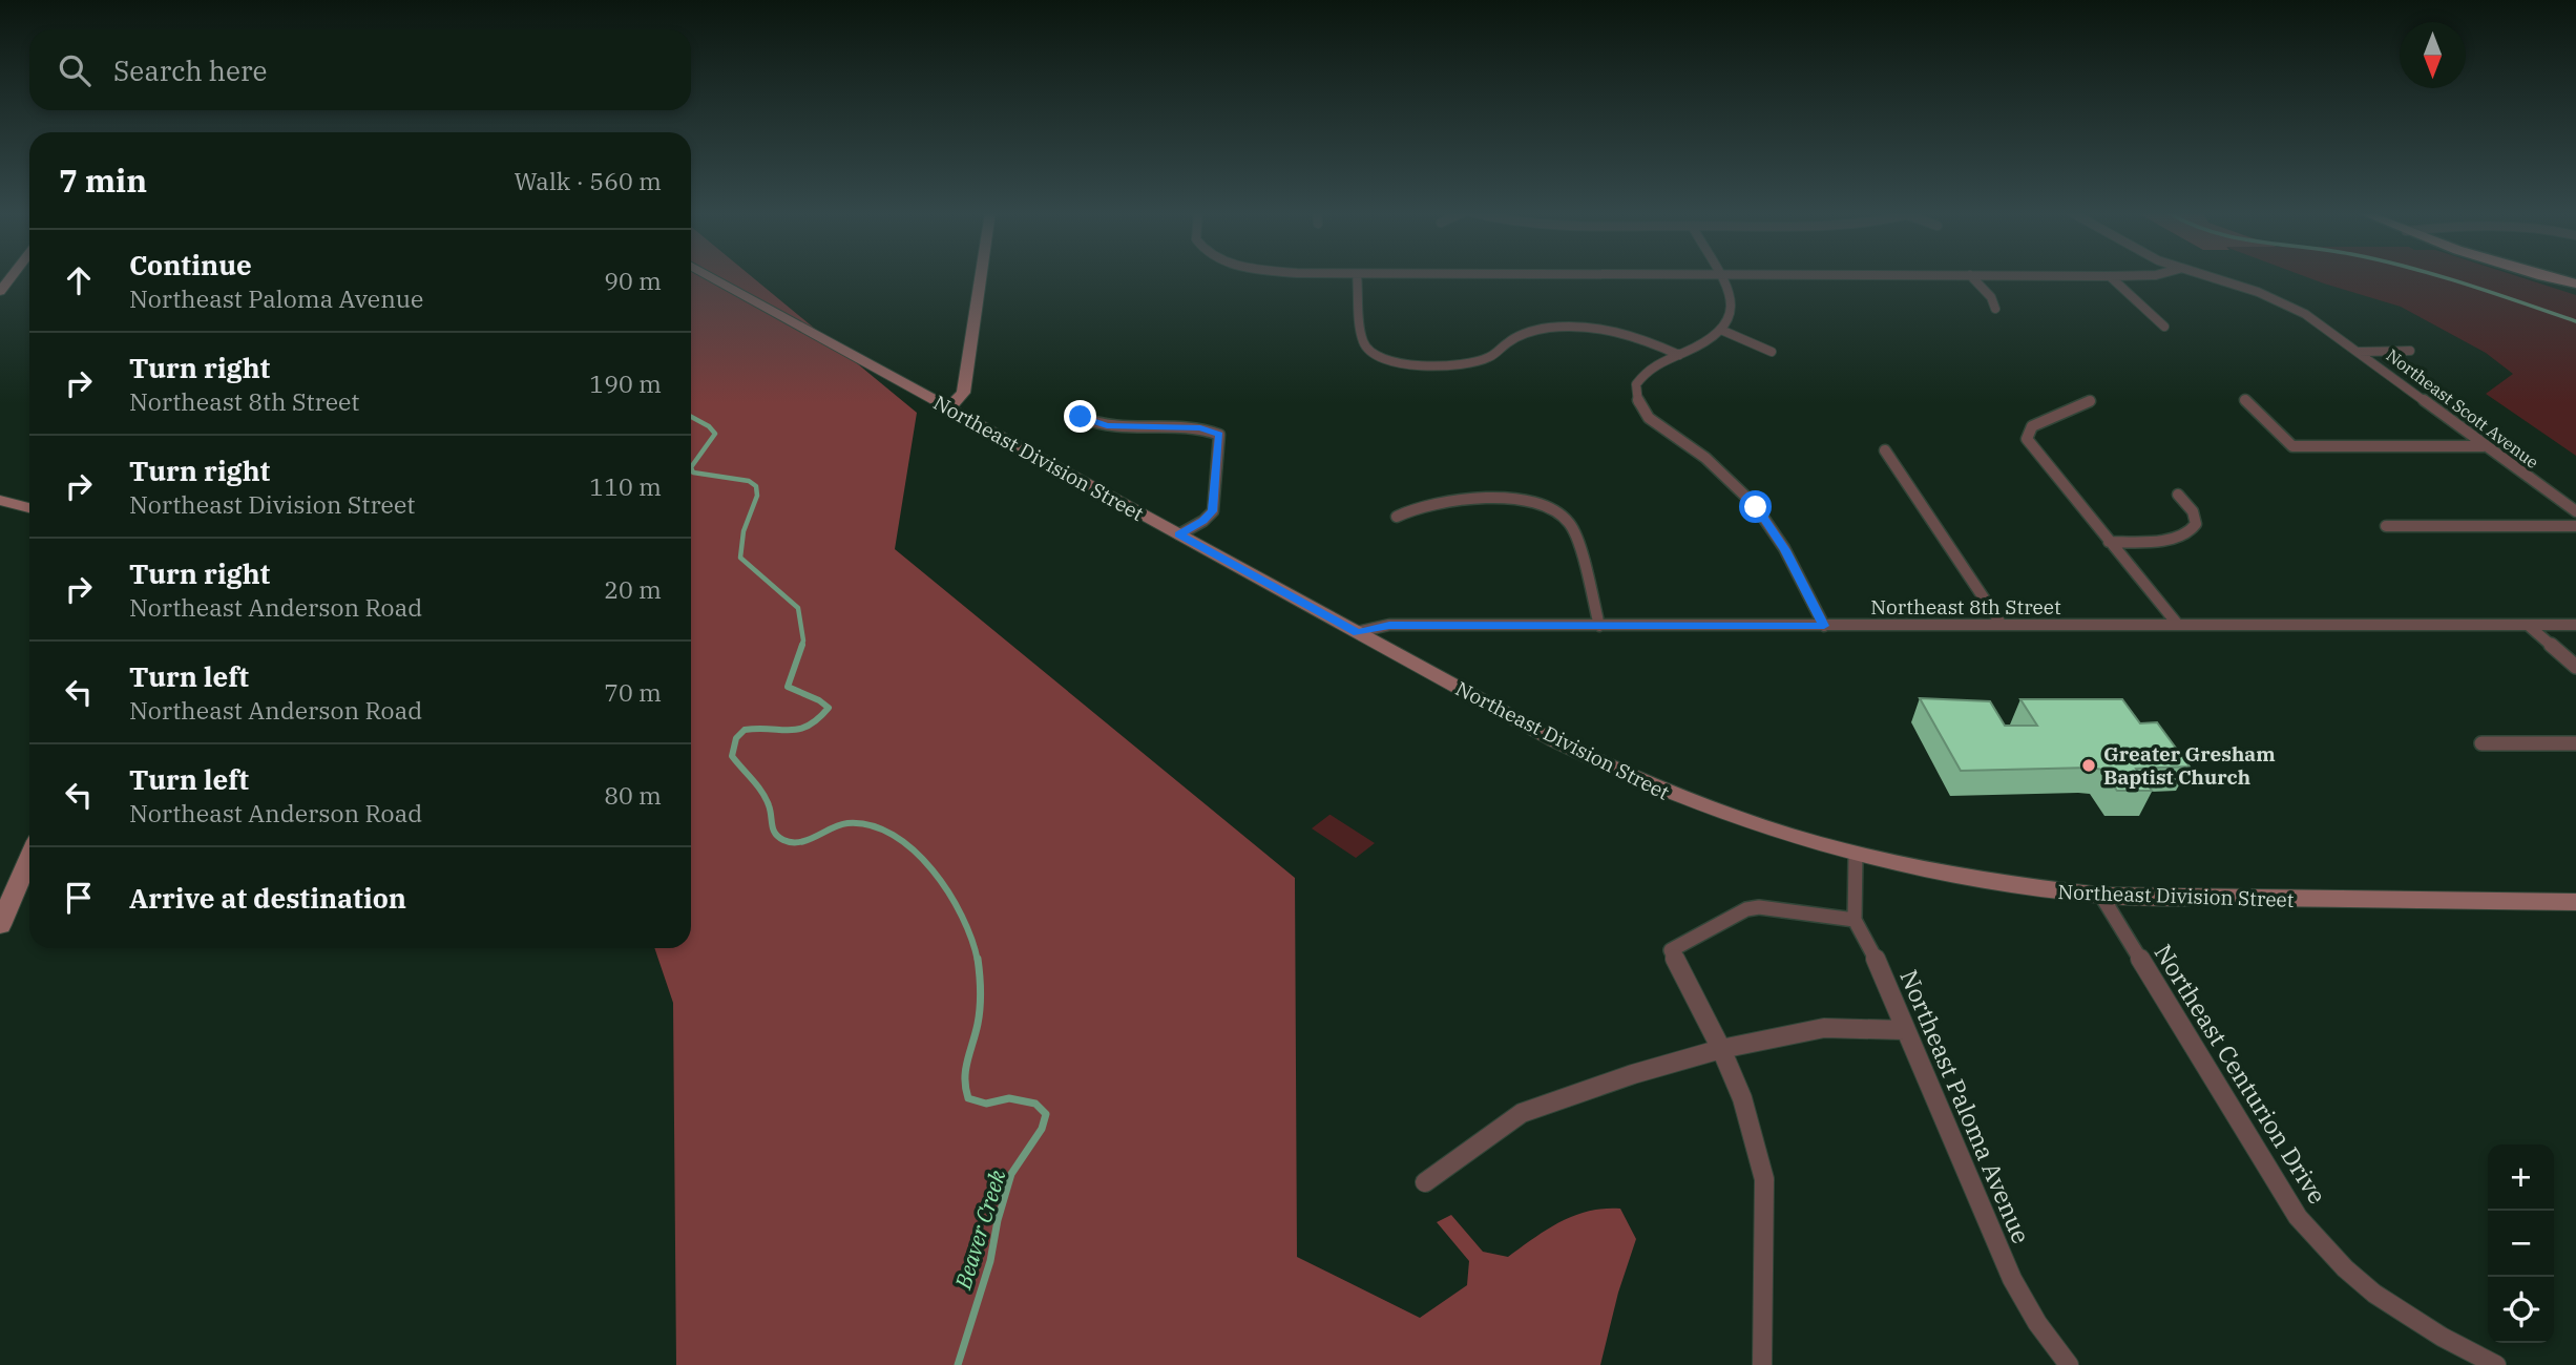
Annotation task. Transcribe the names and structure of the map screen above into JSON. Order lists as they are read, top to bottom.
{
  "streets": {
    "street": [
      "Northeast Scott Avenue",
      "Northeast Division Street",
      "Northeast 8th Street",
      "Northeast Centurion Drive",
      "Northeast Paloma Avenue"
    ]
  },
  "crossings": [
    ["Northeast Division Street", "Northeast 8th Street"],
    ["Northeast Division Street", "Northeast Centurion Drive"],
    ["Northeast Division Street", "Northeast Paloma Avenue"]
  ],
  "water": ["Beaver Creek"],
  "places": ["Greater Gresham Baptist Church"],
  "north": "bottom",
  "page": {
    "search": "Search here",
    "heading": ["7 min", "Walk · 560 m"],
    "list": [
      ["Continue", "Northeast Paloma Avenue", "90 m"],
      ["Turn right", "Northeast 8th Street", "190 m"],
      ["Turn right", "Northeast Division Street", "110 m"],
      ["Turn right", "Northeast Anderson Road", "20 m"],
      ["Turn left", "Northeast Anderson Road", "70 m"],
      ["Turn left", "Northeast Anderson Road", "80 m"],
      "Arrive at destination"
    ],
    "map_buttons": ["+", "−"]
  }
}
